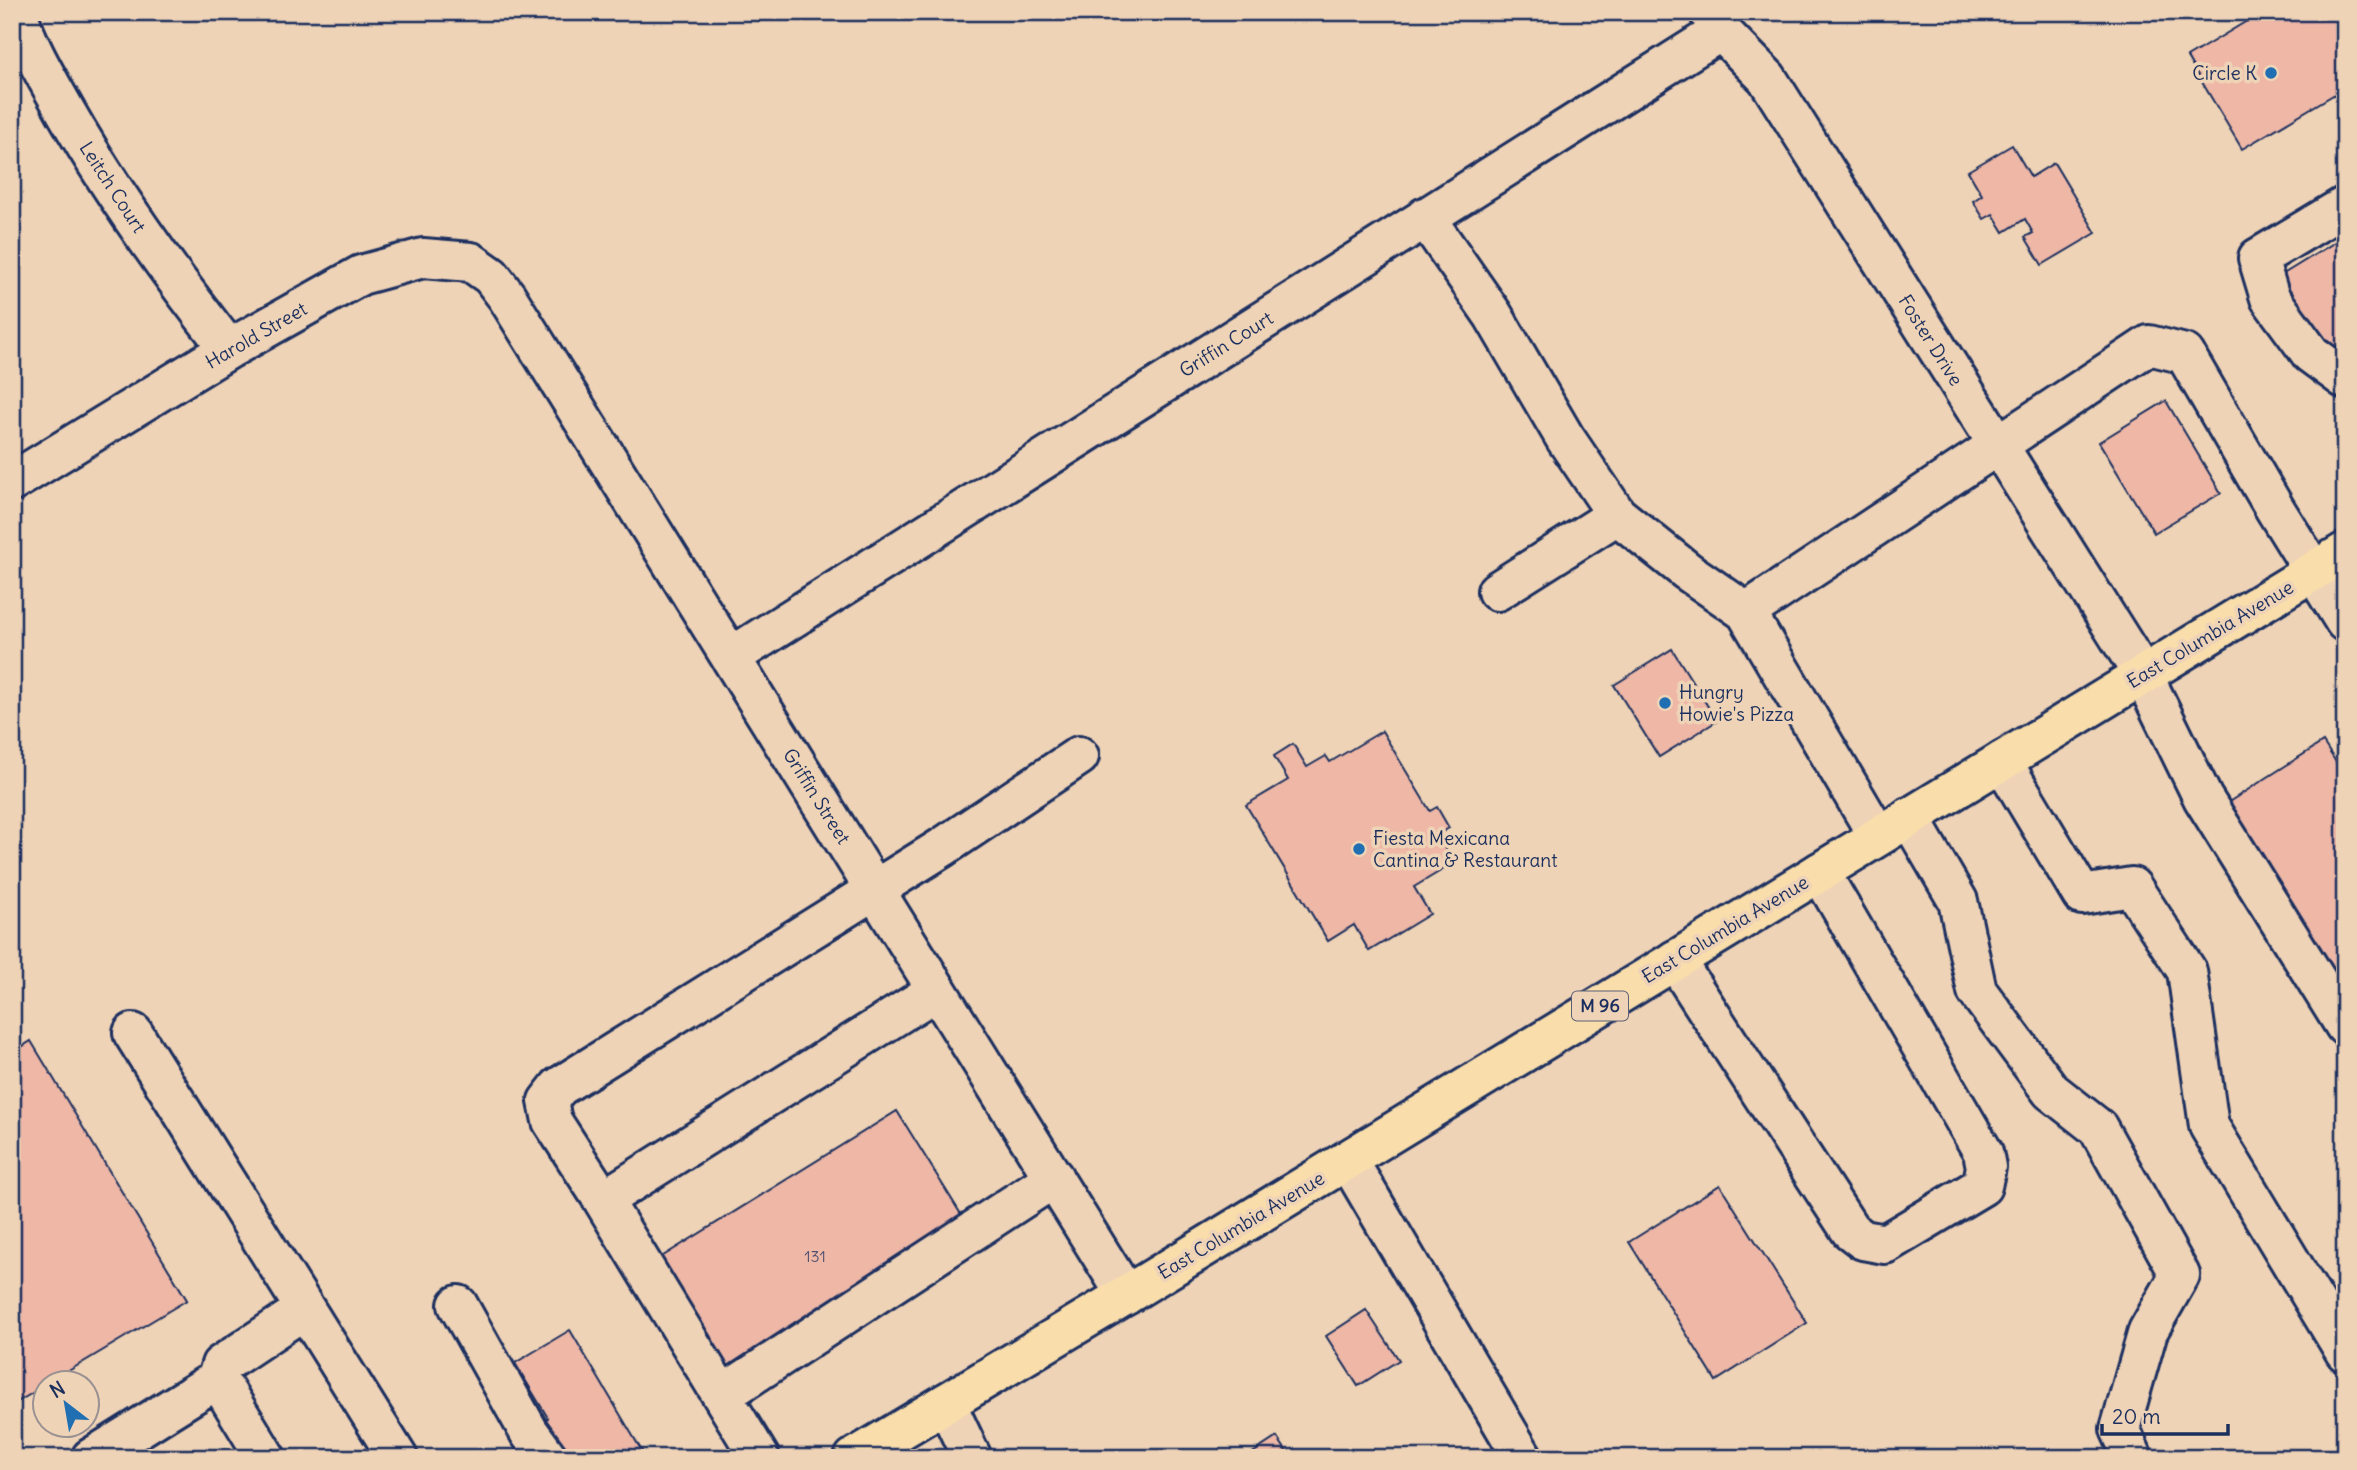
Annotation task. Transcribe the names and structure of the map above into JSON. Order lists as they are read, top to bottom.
{
  "streets": {
    "main road": ["East Columbia Avenue", "M 96"],
    "street": [
      "Leitch Court",
      "Harold Street",
      "Foster Drive",
      "Griffin Court",
      "Griffin Street"
    ]
  },
  "crossings": [
    ["Leitch Court", "Harold Street"],
    ["Harold Street", "Griffin Street"],
    ["Foster Drive", "Griffin Court"],
    ["Foster Drive", "East Columbia Avenue"],
    ["Griffin Court", "Griffin Street"],
    ["East Columbia Avenue", "Griffin Street"]
  ],
  "places": ["Circle K", "Hungry Howie's Pizza", "Fiesta Mexicana Cantina & Restaurant"],
  "house_numbers": ["131"],
  "scale_bar": "20 m",
  "north": "top left"
}
